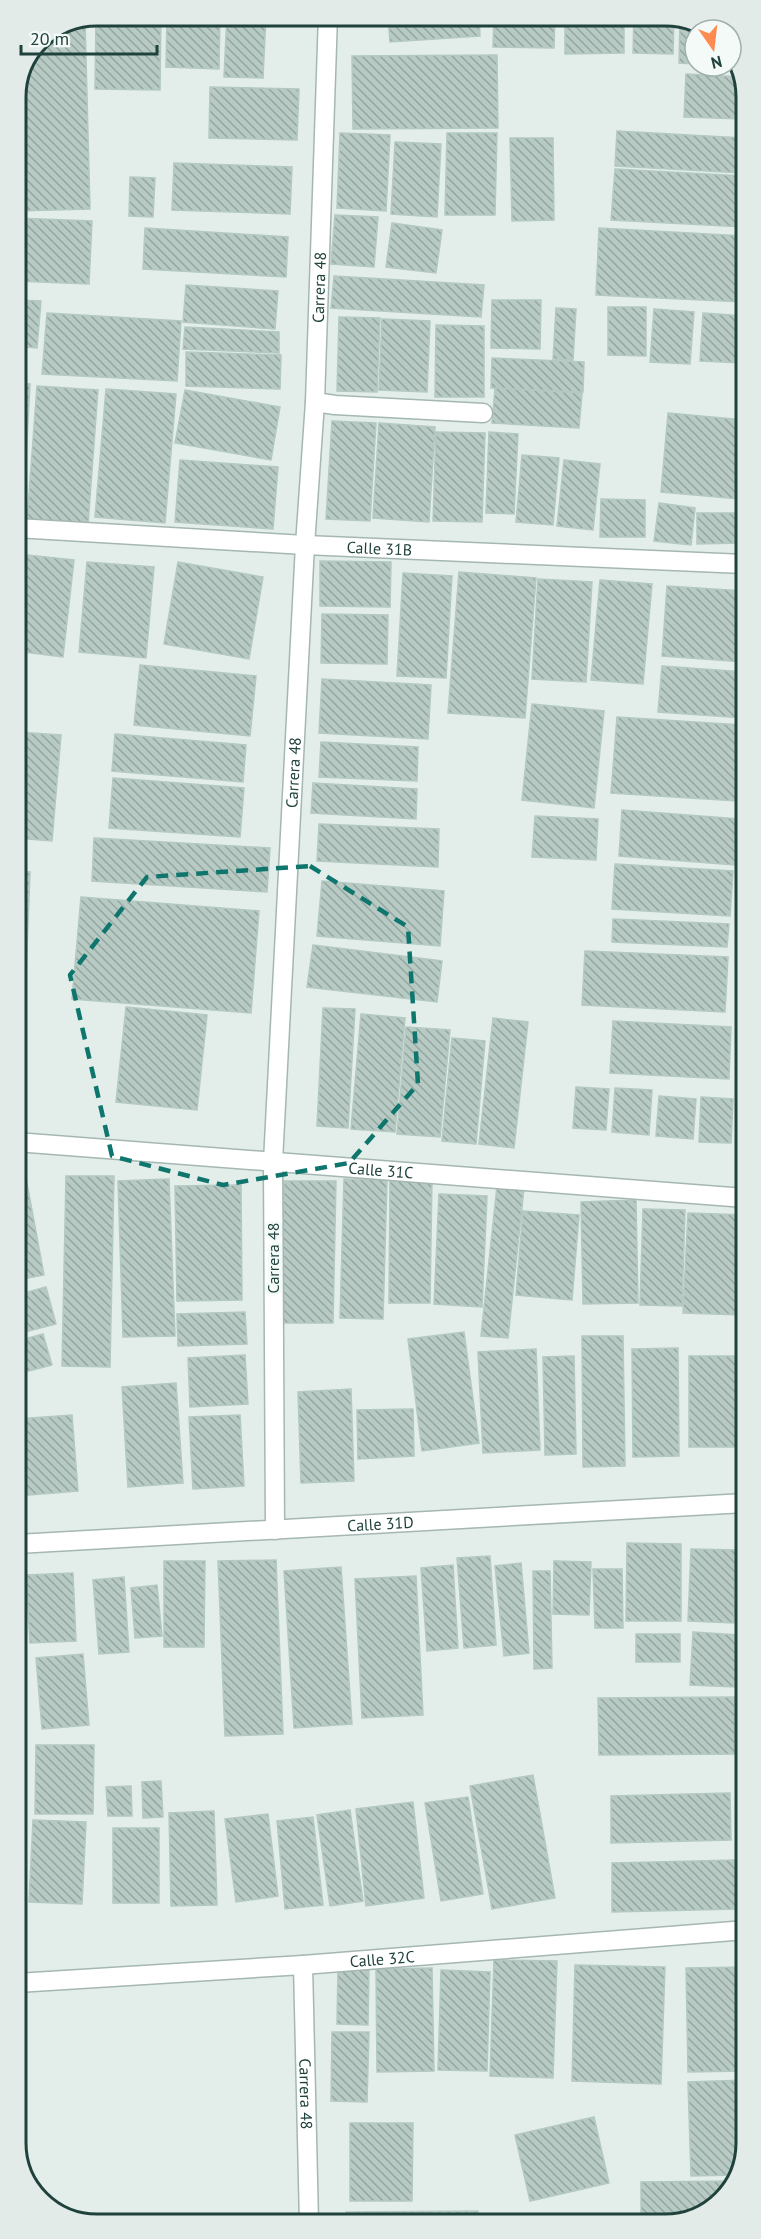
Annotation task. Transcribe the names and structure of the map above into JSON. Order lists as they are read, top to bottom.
{
  "streets": {
    "street": [
      "Carrera 48",
      "Calle 31B",
      "Calle 31C",
      "Calle 31D",
      "Calle 32C"
    ]
  },
  "crossings": [
    ["Carrera 48", "Calle 31B"],
    ["Carrera 48", "Calle 31C"],
    ["Carrera 48", "Calle 31D"],
    ["Carrera 48", "Calle 32C"]
  ],
  "scale_bar": "20 m",
  "north": "bottom"
}
